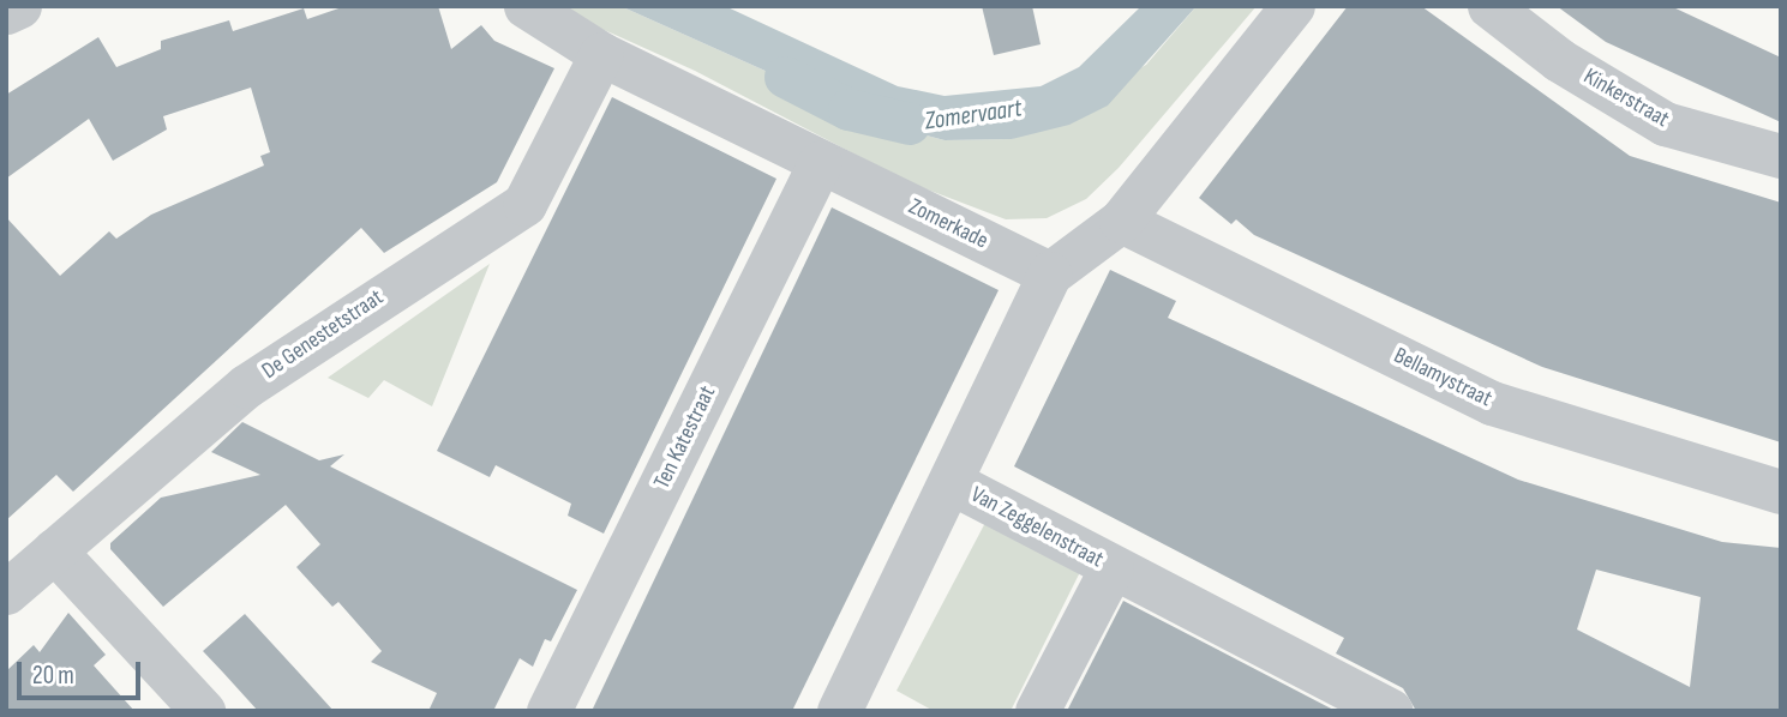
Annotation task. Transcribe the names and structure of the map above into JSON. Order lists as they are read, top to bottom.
{
  "streets": {
    "street": [
      "Kinkerstraat",
      "Zomerkade",
      "De Genestetstraat",
      "Bellamystraat",
      "Ten Katestraat",
      "Van Zeggelenstraat"
    ]
  },
  "crossings": [
    ["Zomerkade", "De Genestetstraat"],
    ["Zomerkade", "Ten Katestraat"],
    ["Zomerkade", "Van Zeggelenstraat"]
  ],
  "water": ["Zomervaart"],
  "scale_bar": "20 m"
}
